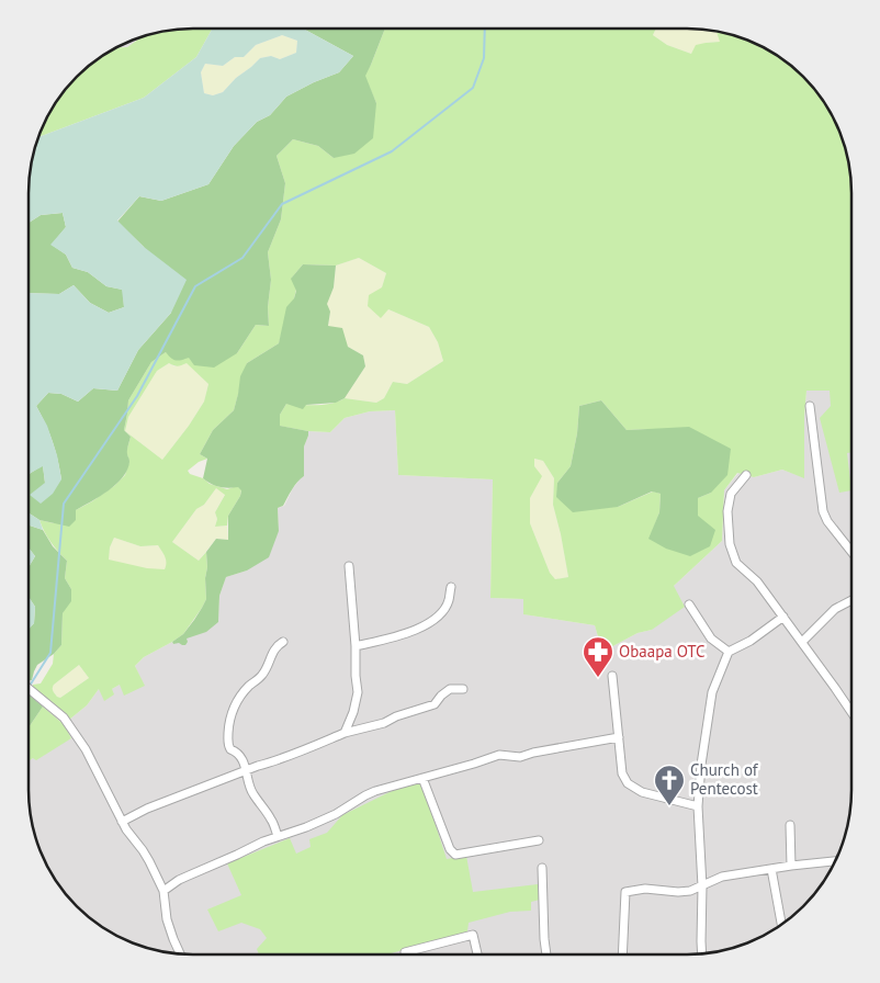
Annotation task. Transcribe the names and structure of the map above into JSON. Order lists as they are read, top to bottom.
{
  "places": {
    "pharmacy": ["Obaapa OTC"],
    "church": ["Church of Pentecost"]
  }
}
